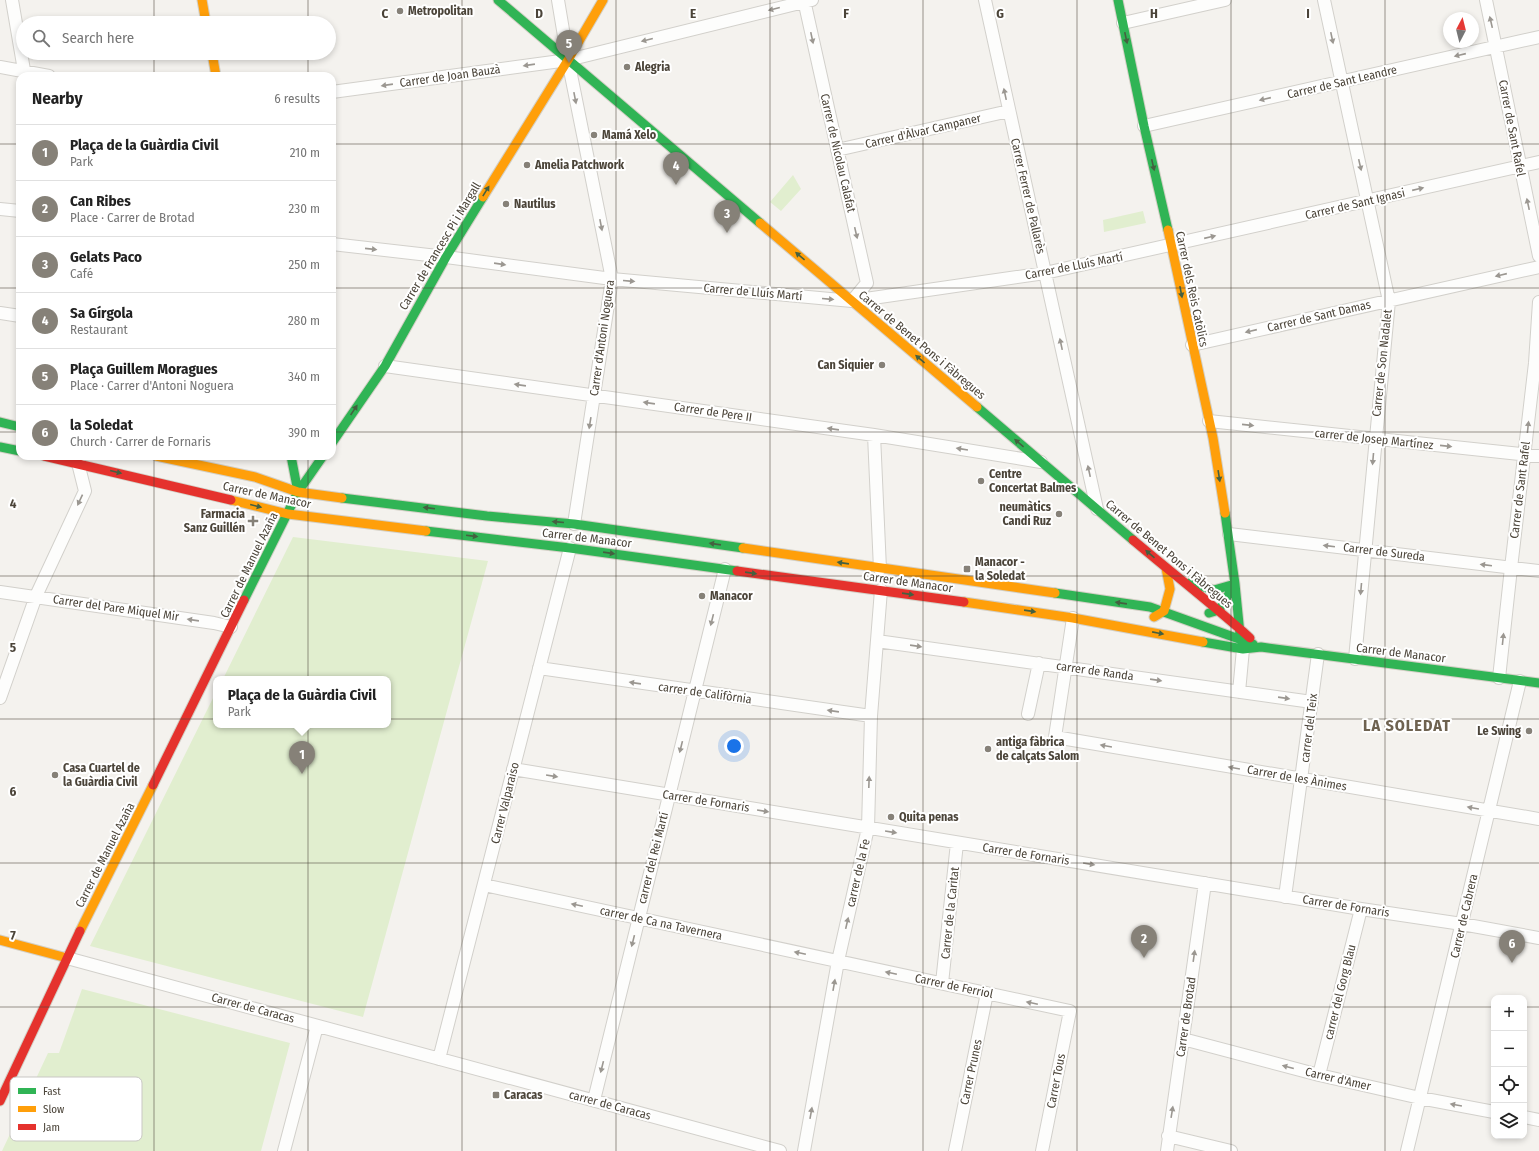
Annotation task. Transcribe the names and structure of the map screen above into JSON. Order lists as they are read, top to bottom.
{
  "streets": {
    "street": [
      "Carrer de Joan Bauzà",
      "Carrer de Sant Leandre",
      "Carrer de Sant Rafel",
      "Carrer d'Àlvar Campaner",
      "Carrer de Nicolau Calafat",
      "Carrer Ferrer de Pallarès",
      "Carrer de Sant Ignasi",
      "Carrer de Francesc Pi i Margall",
      "Carrer de Lluís Martí",
      "Carrer dels Reis Catòlics",
      "Carrer de Sant Damas",
      "Carrer d'Antoni Noguera",
      "Carrer de Benet Pons i Fàbregues",
      "Carrer de Son Nadalet",
      "Carrer de Pere II",
      "carrer de Josep Martínez",
      "Carrer de Manacor",
      "Carrer de Sureda",
      "Carrer de Manuel Azaña",
      "Carrer del Pare Miquel Mir",
      "carrer de Randa",
      "carrer de Califòrnia",
      "carrer del Teix",
      "Carrer de les Ànimes",
      "Carrer de Fornaris",
      "Carrer Valparaiso",
      "carrer del Rei Martí",
      "carrer de la Fe",
      "Carrer de la Caritat",
      "Carrer de Cabrera",
      "carrer de Ca na Tavernera",
      "Carrer de Ferriol",
      "carrer del Gorg Blau",
      "Carrer de Caracas",
      "Carrer de Brotad",
      "Carrer Prunes",
      "Carrer d'Amer",
      "Carrer Tous",
      "carrer de Caracas"
    ]
  },
  "crossings": [
    ["Carrer de Joan Bauzà", "Carrer de Nicolau Calafat"],
    ["Carrer de Joan Bauzà", "Carrer de Francesc Pi i Margall"],
    ["Carrer de Joan Bauzà", "Carrer d'Antoni Noguera"],
    ["Carrer de Joan Bauzà", "Carrer de Benet Pons i Fàbregues"],
    ["Carrer de Sant Leandre", "Carrer de Sant Rafel"],
    ["Carrer de Sant Leandre", "Carrer dels Reis Catòlics"],
    ["Carrer de Sant Leandre", "Carrer de Son Nadalet"],
    ["Carrer de Sant Rafel", "Carrer de Sant Ignasi"],
    ["Carrer de Sant Rafel", "carrer de Josep Martínez"],
    ["Carrer de Sant Rafel", "Carrer de Manacor"],
    ["Carrer de Sant Rafel", "Carrer de Sureda"],
    ["Carrer d'Àlvar Campaner", "Carrer de Nicolau Calafat"],
    ["Carrer d'Àlvar Campaner", "Carrer Ferrer de Pallarès"],
    ["Carrer de Nicolau Calafat", "Carrer de Lluís Martí"],
    ["Carrer de Nicolau Calafat", "Carrer de Benet Pons i Fàbregues"],
    ["Carrer Ferrer de Pallarès", "Carrer de Lluís Martí"],
    ["Carrer Ferrer de Pallarès", "Carrer de Benet Pons i Fàbregues"],
    ["Carrer de Sant Ignasi", "Carrer de Lluís Martí"],
    ["Carrer de Sant Ignasi", "Carrer dels Reis Catòlics"],
    ["Carrer de Sant Ignasi", "Carrer de Son Nadalet"],
    ["Carrer de Francesc Pi i Margall", "Carrer de Lluís Martí"],
    ["Carrer de Francesc Pi i Margall", "Carrer d'Antoni Noguera"],
    ["Carrer de Francesc Pi i Margall", "Carrer de Benet Pons i Fàbregues"],
    ["Carrer de Francesc Pi i Margall", "Carrer de Pere II"],
    ["Carrer de Lluís Martí", "Carrer dels Reis Catòlics"],
    ["Carrer de Lluís Martí", "Carrer d'Antoni Noguera"],
    ["Carrer de Lluís Martí", "Carrer de Benet Pons i Fàbregues"],
    ["Carrer dels Reis Catòlics", "Carrer de Sant Damas"],
    ["Carrer dels Reis Catòlics", "Carrer de Benet Pons i Fàbregues"],
    ["Carrer dels Reis Catòlics", "carrer de Josep Martínez"],
    ["Carrer dels Reis Catòlics", "Carrer de Manacor"],
    ["Carrer dels Reis Catòlics", "Carrer de Sureda"],
    ["Carrer de Sant Damas", "Carrer de Son Nadalet"],
    ["Carrer d'Antoni Noguera", "Carrer de Benet Pons i Fàbregues"],
    ["Carrer d'Antoni Noguera", "Carrer de Pere II"],
    ["Carrer d'Antoni Noguera", "Carrer de Manacor"],
    ["Carrer de Benet Pons i Fàbregues", "Carrer de Pere II"],
    ["Carrer de Benet Pons i Fàbregues", "Carrer de Manacor"],
    ["Carrer de Son Nadalet", "carrer de Josep Martínez"],
    ["Carrer de Son Nadalet", "Carrer de Manacor"],
    ["Carrer de Son Nadalet", "Carrer de Sureda"],
    ["Carrer de Manacor", "Carrer de Manuel Azaña"],
    ["Carrer de Manacor", "carrer del Teix"],
    ["Carrer de Manacor", "Carrer Valparaiso"],
    ["Carrer de Manacor", "carrer del Rei Martí"],
    ["Carrer de Manacor", "carrer de la Fe"],
    ["Carrer de Manacor", "Carrer de Cabrera"],
    ["Carrer de Manuel Azaña", "Carrer del Pare Miquel Mir"],
    ["Carrer de Manuel Azaña", "Carrer de Caracas"],
    ["carrer de Randa", "carrer del Teix"],
    ["carrer de Randa", "Carrer de les Ànimes"],
    ["carrer de Randa", "carrer de la Fe"],
    ["carrer de Califòrnia", "Carrer Valparaiso"],
    ["carrer de Califòrnia", "carrer del Rei Martí"],
    ["carrer de Califòrnia", "carrer de la Fe"],
    ["carrer del Teix", "Carrer de les Ànimes"],
    ["carrer del Teix", "Carrer de Fornaris"],
    ["Carrer de les Ànimes", "Carrer de Cabrera"],
    ["Carrer de Fornaris", "Carrer Valparaiso"],
    ["Carrer de Fornaris", "carrer del Rei Martí"],
    ["Carrer de Fornaris", "carrer de la Fe"],
    ["Carrer de Fornaris", "Carrer de la Caritat"],
    ["Carrer de Fornaris", "Carrer de Cabrera"],
    ["Carrer de Fornaris", "carrer del Gorg Blau"],
    ["Carrer de Fornaris", "Carrer de Brotad"],
    ["Carrer Valparaiso", "carrer de Ca na Tavernera"],
    ["Carrer Valparaiso", "Carrer de Caracas"],
    ["Carrer Valparaiso", "carrer de Caracas"],
    ["carrer del Rei Martí", "carrer de Ca na Tavernera"],
    ["carrer del Rei Martí", "carrer de Caracas"],
    ["carrer de la Fe", "carrer de Ca na Tavernera"],
    ["carrer de la Fe", "Carrer de Ferriol"],
    ["Carrer de la Caritat", "Carrer de Ferriol"],
    ["Carrer de Cabrera", "Carrer d'Amer"],
    ["carrer de Ca na Tavernera", "Carrer de Ferriol"],
    ["Carrer de Ferriol", "Carrer Prunes"],
    ["Carrer de Ferriol", "Carrer Tous"],
    ["carrer del Gorg Blau", "Carrer d'Amer"],
    ["Carrer de Caracas", "carrer de Caracas"],
    ["Carrer de Brotad", "Carrer d'Amer"]
  ],
  "one_way": [
    "Carrer de Joan Bauzà",
    "Carrer de Sant Leandre",
    "Carrer de Sant Rafel",
    "Carrer de Nicolau Calafat",
    "Carrer Ferrer de Pallarès",
    "Carrer de Sant Ignasi",
    "Carrer de Francesc Pi i Margall",
    "Carrer de Lluís Martí",
    "Carrer dels Reis Catòlics",
    "Carrer de Sant Damas",
    "Carrer d'Antoni Noguera",
    "Carrer de Benet Pons i Fàbregues",
    "Carrer de Son Nadalet",
    "Carrer de Pere II",
    "carrer de Josep Martínez",
    "Carrer de Sureda",
    "Carrer del Pare Miquel Mir",
    "carrer de Randa",
    "carrer de Califòrnia",
    "Carrer de les Ànimes",
    "Carrer de Fornaris",
    "carrer del Rei Martí",
    "carrer de la Fe",
    "carrer de Ca na Tavernera",
    "Carrer de Ferriol",
    "Carrer de Brotad"
  ],
  "districts": ["LA SOLEDAT"],
  "places": {
    "other": [
      "Metropolitan",
      "Alegria",
      "Mamá Xelo",
      "Amelia Patchwork",
      "Nautilus",
      "Can Siquier",
      "Centre Concertat Balmes",
      "neumàtics Candi Ruz",
      "Manacor",
      "Le Swing",
      "antiga fàbrica de calçats Salom",
      "Casa Cuartel de la Guàrdia Civil",
      "Quita penas"
    ],
    "health": ["Farmacia Sanz Guillén"],
    "transit": ["Manacor - la Soledat", "Caracas"]
  },
  "legend": ["Fast", "Slow", "Jam"],
  "north": "top",
  "page": {
    "search": "Search here",
    "pins": [
      "5",
      "4",
      "3",
      "1",
      "2",
      "6"
    ],
    "heading": ["Nearby", "6 results"],
    "list": [
      {
        "mark": "1",
        "name": "Plaça de la Guàrdia Civil",
        "note": "Park",
        "value": "210 m"
      },
      {
        "mark": "2",
        "name": "Can Ribes",
        "note": "Place · Carrer de Brotad",
        "value": "230 m"
      },
      {
        "mark": "3",
        "name": "Gelats Paco",
        "note": "Café",
        "value": "250 m"
      },
      {
        "mark": "4",
        "name": "Sa Gírgola",
        "note": "Restaurant",
        "value": "280 m"
      },
      {
        "mark": "5",
        "name": "Plaça Guillem Moragues",
        "note": "Place · Carrer d'Antoni Noguera",
        "value": "340 m"
      },
      {
        "mark": "6",
        "name": "la Soledat",
        "note": "Church · Carrer de Fornaris",
        "value": "390 m"
      }
    ],
    "popup": ["Plaça de la Guàrdia Civil", "Park"],
    "map_buttons": ["+", "−"]
  },
  "grid": {
    "columns": [
      "C",
      "D",
      "E",
      "F",
      "G",
      "H",
      "I"
    ],
    "rows": [
      "4",
      "5",
      "6",
      "7"
    ]
  }
}
